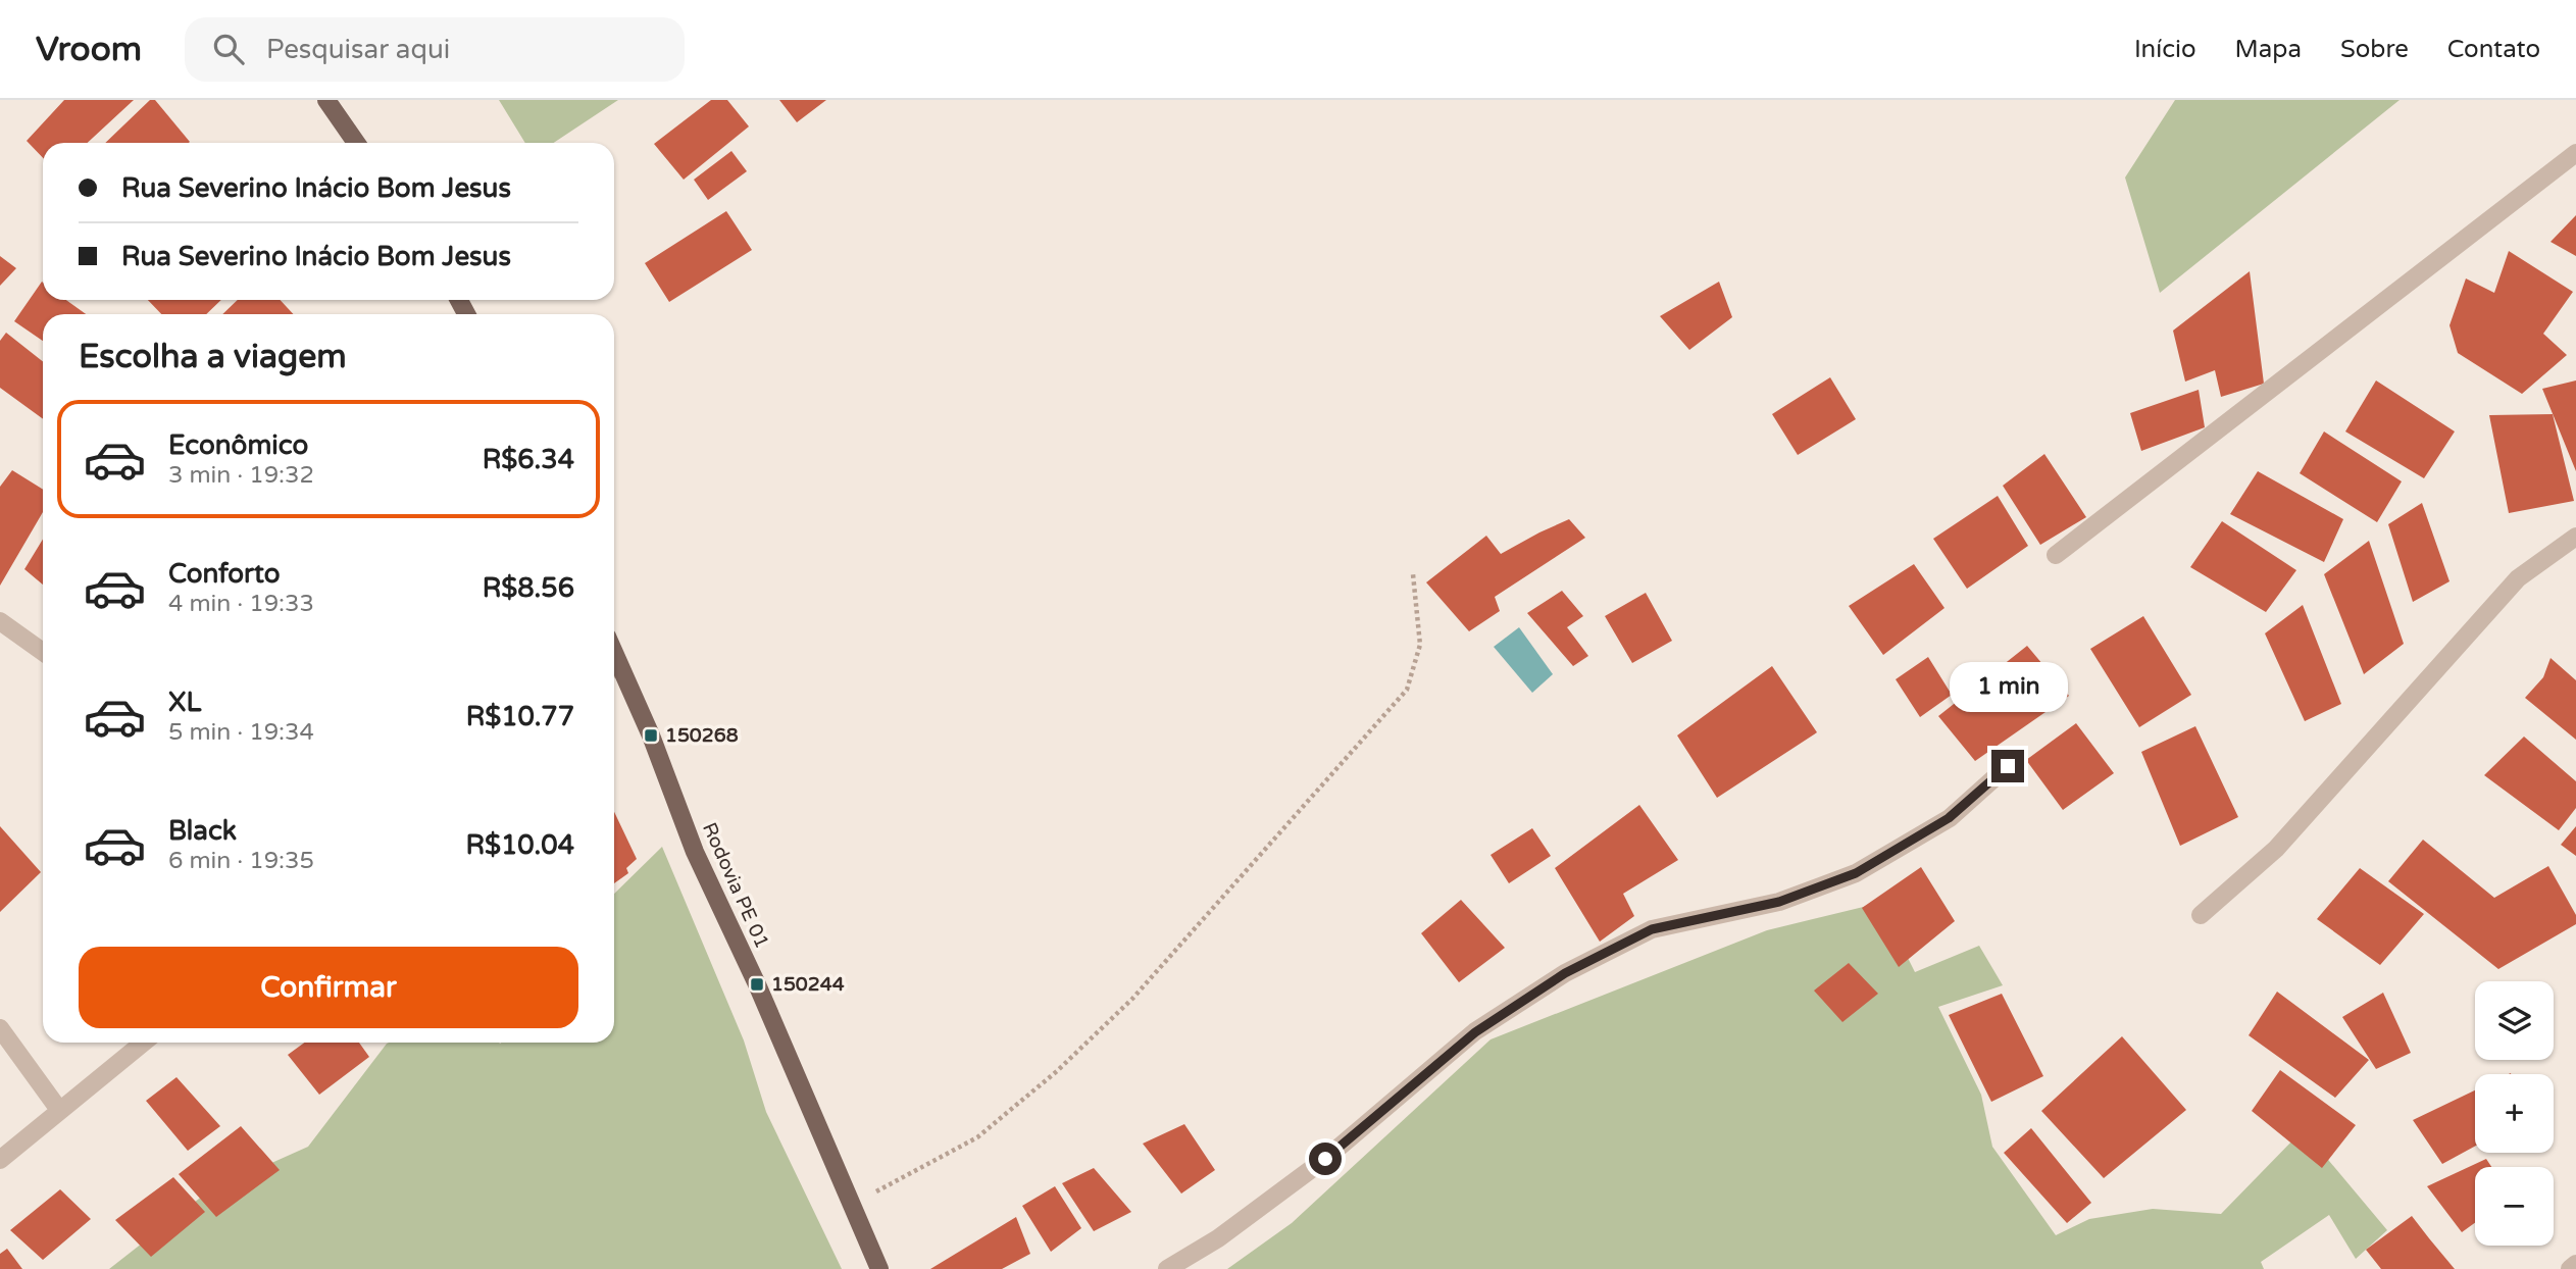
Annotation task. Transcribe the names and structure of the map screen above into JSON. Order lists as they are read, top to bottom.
{
  "streets": {
    "main road": ["Rodovia PE 01"]
  },
  "places": {
    "transit": ["150268", "150244"]
  },
  "page": {
    "header": "Vroom",
    "search": "Pesquisar aqui",
    "nav": [
      "Início",
      "Mapa",
      "Sobre",
      "Contato"
    ],
    "banner": ["Rua Severino Inácio Bom Jesus", "Rua Severino Inácio Bom Jesus"],
    "heading": "Escolha a viagem",
    "list": [
      {
        "name": "Econômico",
        "note": "3 min · 19:32",
        "value": "R$6.34"
      },
      {
        "name": "Conforto",
        "note": "4 min · 19:33",
        "value": "R$8.56"
      },
      {
        "name": "XL",
        "note": "5 min · 19:34",
        "value": "R$10.77"
      },
      {
        "name": "Black",
        "note": "6 min · 19:35",
        "value": "R$10.04"
      }
    ],
    "bubble": "1 min",
    "buttons": "Confirmar",
    "map_buttons": ["+", "−"]
  }
}
